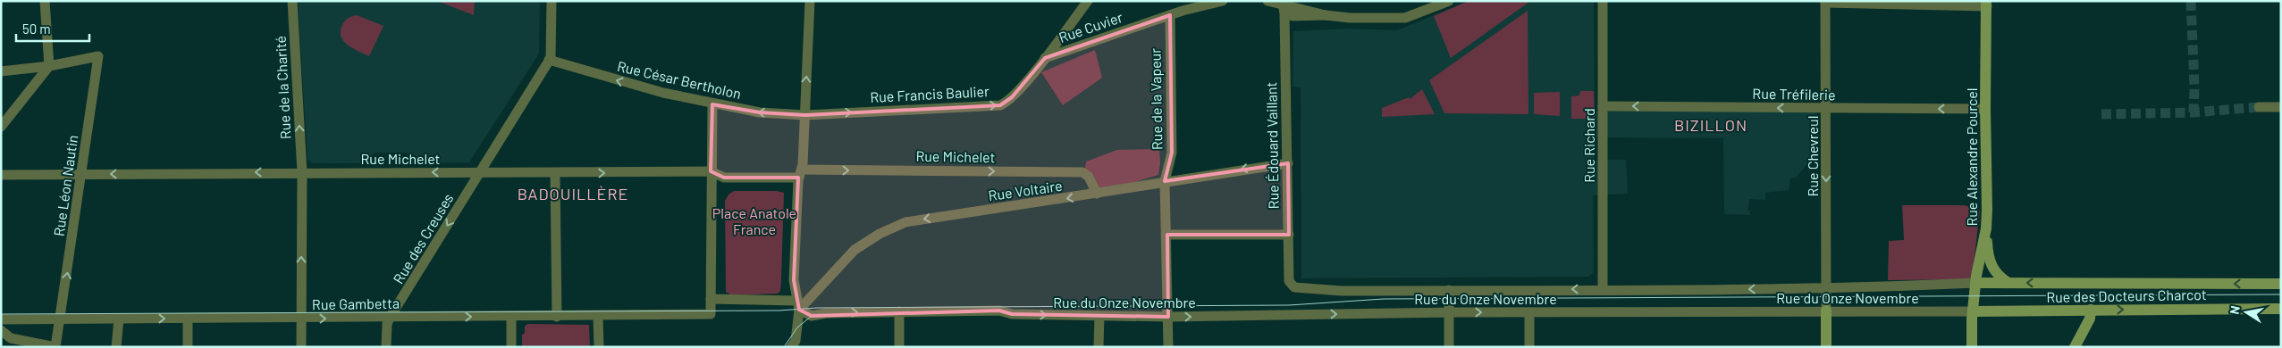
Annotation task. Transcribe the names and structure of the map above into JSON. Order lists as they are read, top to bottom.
{
  "streets": {
    "main road": ["Rue Alexandre Pourcel", "Rue des Docteurs Charcot"],
    "street": [
      "Rue Cuvier",
      "Rue César Bertholon",
      "Rue de la Charité",
      "Rue Francis Baulier",
      "Rue Tréfilerie",
      "Rue de la Vapeur",
      "Rue Édouard Vaillant",
      "Rue Richard",
      "Rue Michelet",
      "Rue Chevreul",
      "Rue Léon Nautin",
      "Rue Voltaire",
      "Rue des Creuses",
      "Rue du Onze Novembre",
      "Rue Gambetta"
    ]
  },
  "crossings": [
    ["Rue Cuvier", "Rue Francis Baulier"],
    ["Rue Cuvier", "Rue de la Vapeur"],
    ["Rue César Bertholon", "Rue Francis Baulier"],
    ["Rue César Bertholon", "Rue des Creuses"],
    ["Rue de la Charité", "Rue Michelet"],
    ["Rue de la Charité", "Rue Gambetta"],
    ["Rue Tréfilerie", "Rue Richard"],
    ["Rue Tréfilerie", "Rue Chevreul"],
    ["Rue Tréfilerie", "Rue Alexandre Pourcel"],
    ["Rue de la Vapeur", "Rue Voltaire"],
    ["Rue de la Vapeur", "Rue du Onze Novembre"],
    ["Rue Édouard Vaillant", "Rue Voltaire"],
    ["Rue Édouard Vaillant", "Rue du Onze Novembre"],
    ["Rue Richard", "Rue du Onze Novembre"],
    ["Rue Michelet", "Rue Léon Nautin"],
    ["Rue Michelet", "Rue Voltaire"],
    ["Rue Michelet", "Rue des Creuses"],
    ["Rue Chevreul", "Rue du Onze Novembre"],
    ["Rue Alexandre Pourcel", "Rue des Docteurs Charcot"],
    ["Rue Alexandre Pourcel", "Rue du Onze Novembre"],
    ["Rue Léon Nautin", "Rue Gambetta"],
    ["Rue Voltaire", "Rue du Onze Novembre"],
    ["Rue des Creuses", "Rue Gambetta"],
    ["Rue des Docteurs Charcot", "Rue du Onze Novembre"]
  ],
  "one_way": [
    "Rue César Bertholon",
    "Rue de la Charité",
    "Rue Francis Baulier",
    "Rue Tréfilerie",
    "Rue Chevreul",
    "Rue Léon Nautin",
    "Rue Voltaire",
    "Rue des Creuses",
    "Rue Gambetta"
  ],
  "districts": ["BIZILLON", "BADOUILLÈRE"],
  "parks": ["Place Anatole France"],
  "scale_bar": "50 m",
  "north": "left"
}
